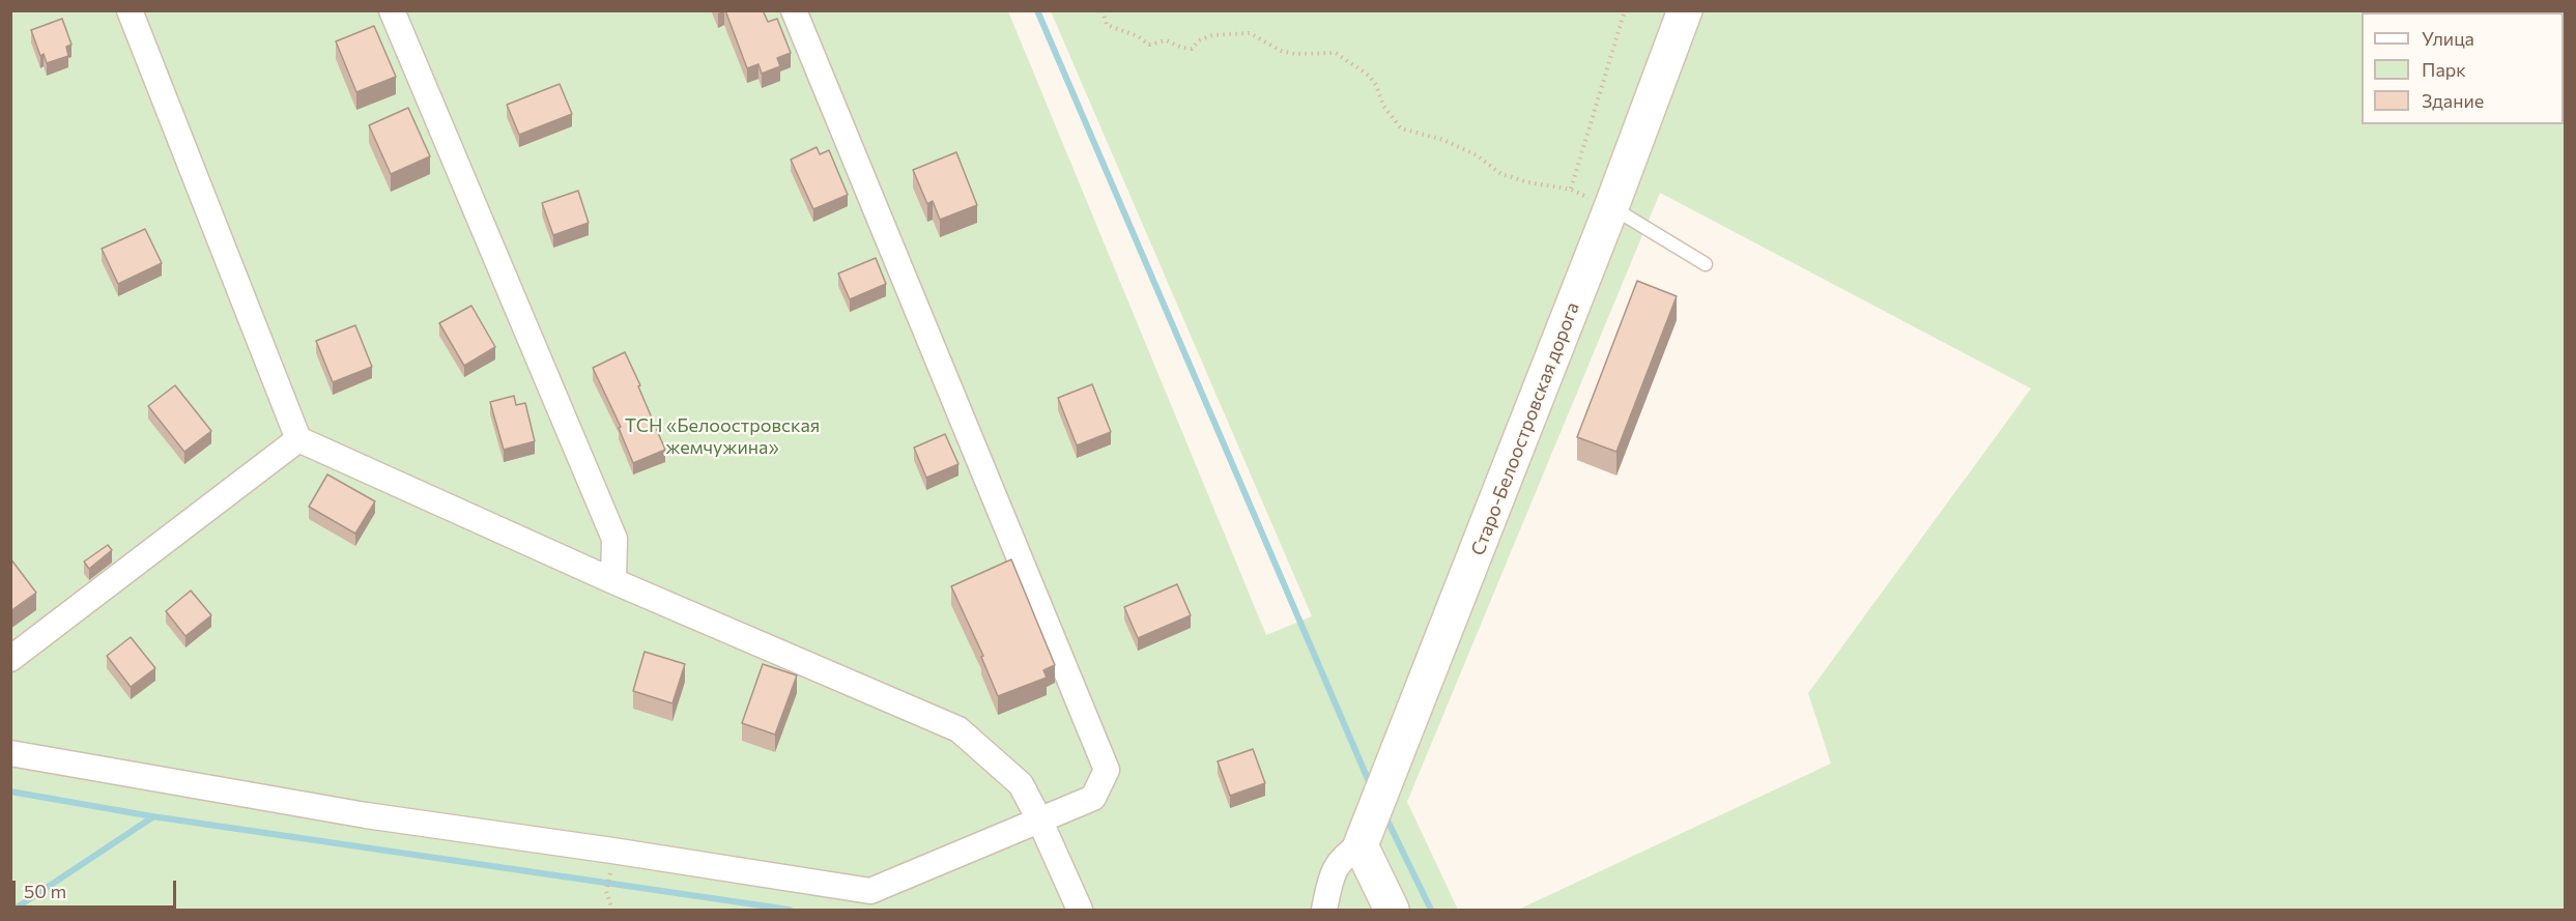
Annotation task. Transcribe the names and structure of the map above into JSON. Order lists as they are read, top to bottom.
{
  "streets": {
    "street": ["Старо-Белоостровская дорога"]
  },
  "parks": ["ТСН «Белоостровская жемчужина»"],
  "legend": ["Улица", "Парк", "Здание"],
  "scale_bar": "50 m"
}
